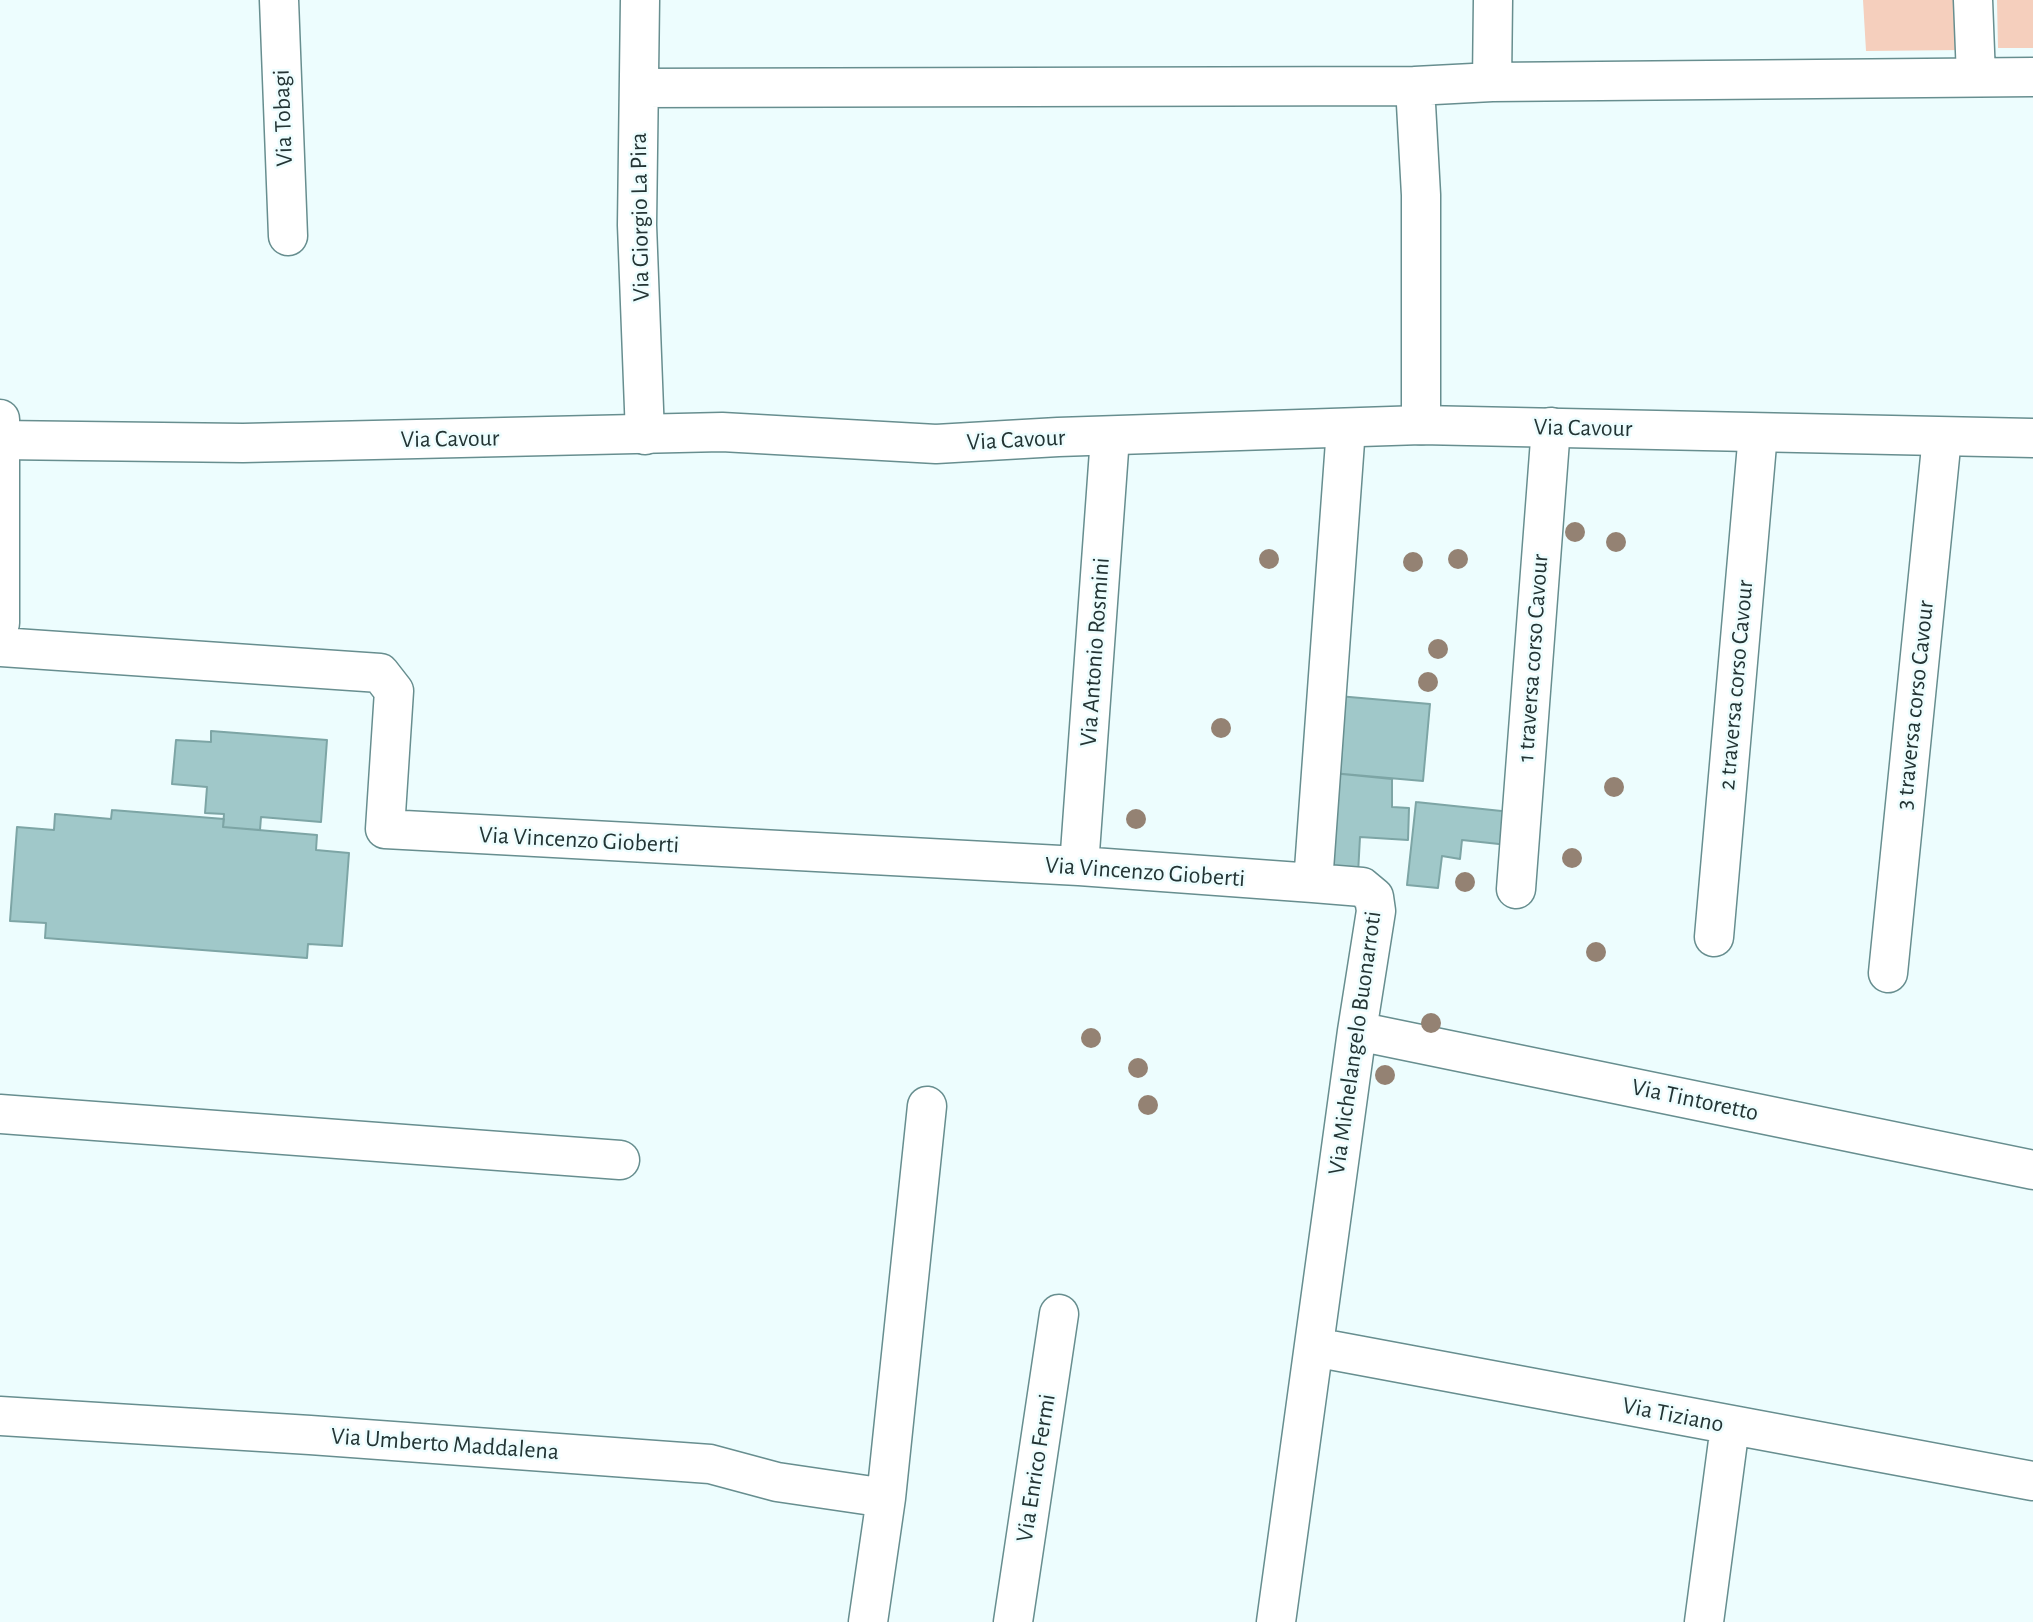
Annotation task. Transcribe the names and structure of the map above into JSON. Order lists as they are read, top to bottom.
{
  "streets": {
    "street": [
      "Via Tobagi",
      "Via Giorgio La Pira",
      "Via Cavour",
      "Via Antonio Rosmini",
      "1 traversa corso Cavour",
      "2 traversa corso Cavour",
      "3 traversa corso Cavour",
      "Via Vincenzo Gioberti",
      "Via Michelangelo Buonarroti",
      "Via Tintoretto",
      "Via Tiziano",
      "Via Umberto Maddalena",
      "Via Enrico Fermi"
    ]
  },
  "crossings": [
    ["Via Giorgio La Pira", "Via Cavour"],
    ["Via Cavour", "Via Antonio Rosmini"],
    ["Via Cavour", "1 traversa corso Cavour"],
    ["Via Cavour", "2 traversa corso Cavour"],
    ["Via Cavour", "3 traversa corso Cavour"],
    ["Via Antonio Rosmini", "Via Vincenzo Gioberti"],
    ["Via Vincenzo Gioberti", "Via Michelangelo Buonarroti"],
    ["Via Michelangelo Buonarroti", "Via Tintoretto"],
    ["Via Michelangelo Buonarroti", "Via Tiziano"]
  ]
}
